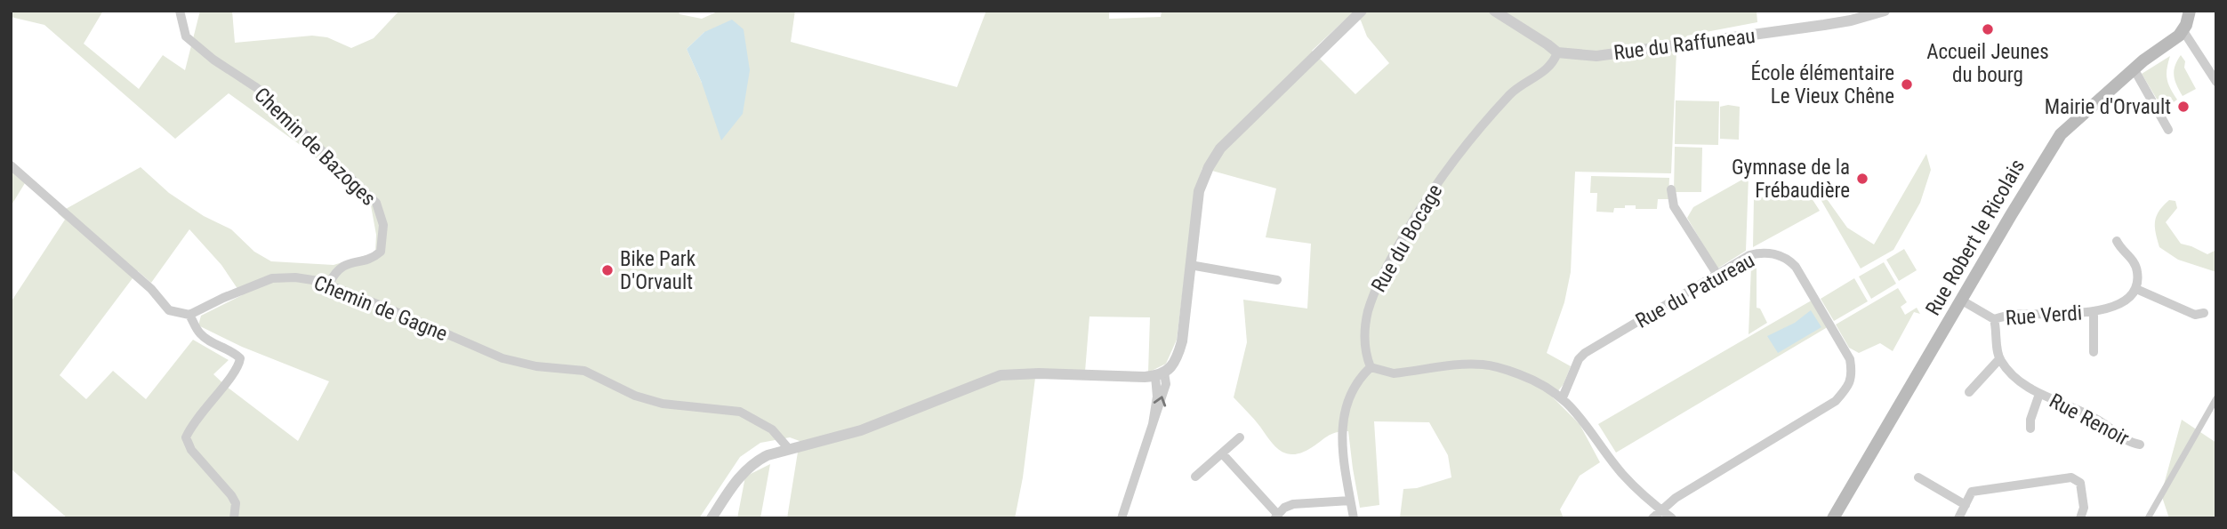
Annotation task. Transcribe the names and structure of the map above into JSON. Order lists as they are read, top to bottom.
{
  "streets": {
    "main road": ["Rue Robert le Ricolais"],
    "street": [
      "Rue du Raffuneau",
      "Chemin de Bazoges",
      "Rue du Bocage",
      "Rue du Patureau",
      "Chemin de Gagne",
      "Rue Verdi",
      "Rue Renoir"
    ]
  },
  "crossings": [
    ["Rue du Raffuneau", "Rue du Bocage"],
    ["Chemin de Bazoges", "Chemin de Gagne"],
    ["Rue Robert le Ricolais", "Rue Verdi"]
  ],
  "places": [
    "Accueil Jeunes du bourg",
    "École élémentaire Le Vieux Chêne",
    "Mairie d'Orvault",
    "Gymnase de la Frébaudière",
    "Bike Park D'Orvault"
  ]
}
